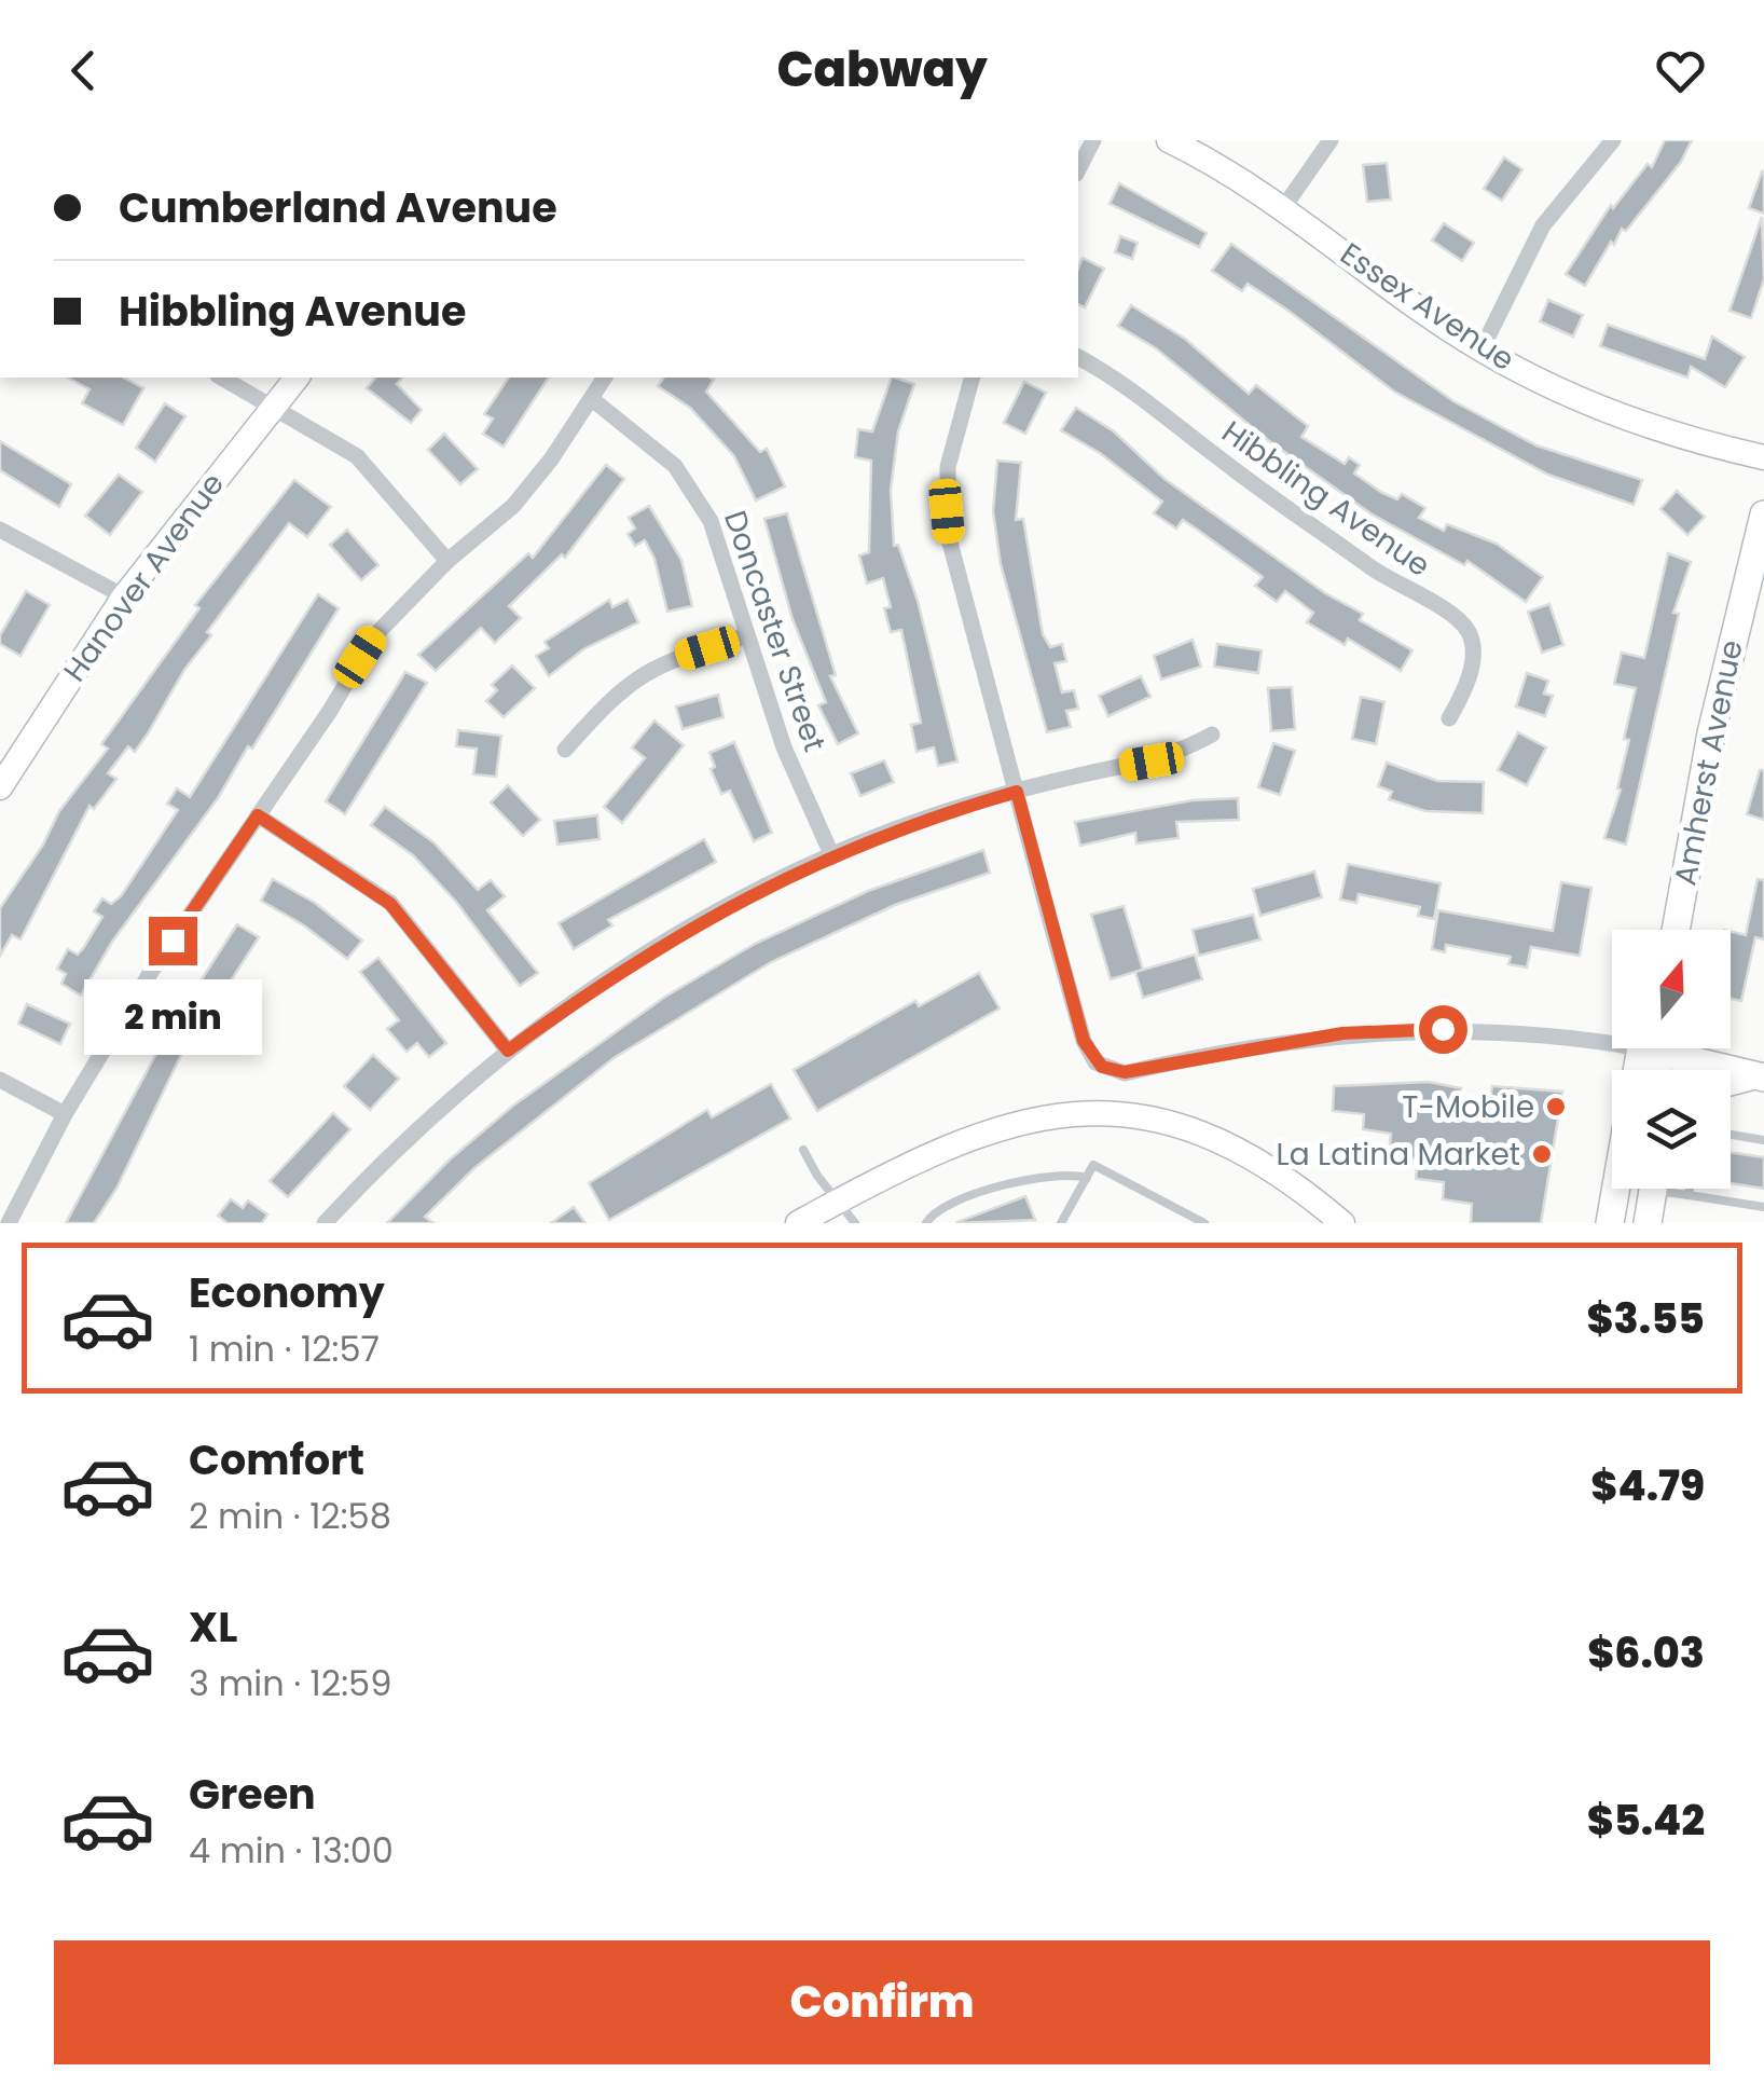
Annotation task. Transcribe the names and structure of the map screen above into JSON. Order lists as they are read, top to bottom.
{
  "streets": {
    "main road": ["Amherst Avenue"],
    "street": [
      "Essex Avenue",
      "Hibbling Avenue",
      "Hanover Avenue",
      "Doncaster Street"
    ]
  },
  "places": ["T-Mobile", "La Latina Market"],
  "north": "top",
  "page": {
    "header": "Cabway",
    "banner": ["Cumberland Avenue", "Hibbling Avenue"],
    "bubble": "2 min",
    "list": [
      {
        "name": "Economy",
        "note": "1 min · 12:57",
        "value": "$3.55"
      },
      {
        "name": "Comfort",
        "note": "2 min · 12:58",
        "value": "$4.79"
      },
      {
        "name": "XL",
        "note": "3 min · 12:59",
        "value": "$6.03"
      },
      {
        "name": "Green",
        "note": "4 min · 13:00",
        "value": "$5.42"
      }
    ],
    "buttons": "Confirm"
  }
}
